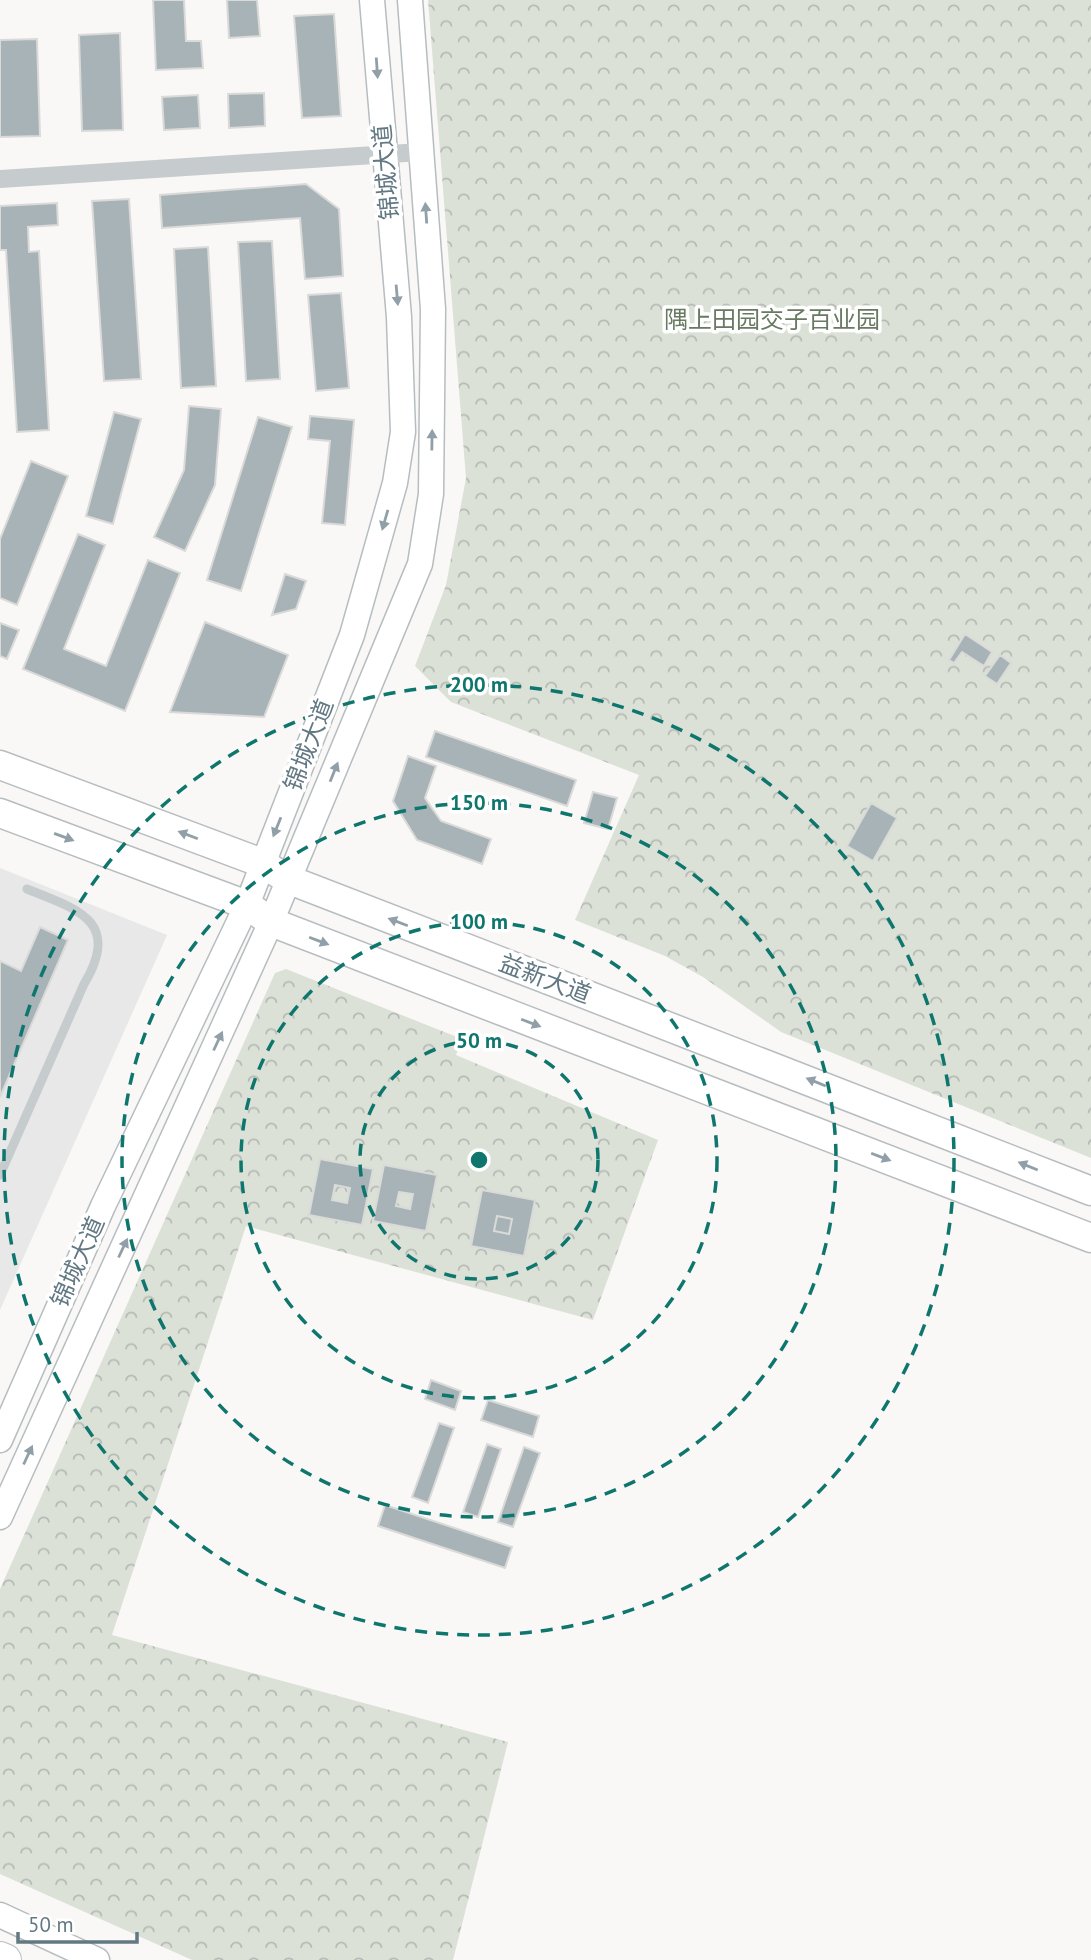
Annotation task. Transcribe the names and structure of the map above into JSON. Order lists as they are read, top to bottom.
{
  "streets": {
    "main road": ["锦城大道", "益新大道"]
  },
  "crossings": [
    ["锦城大道", "益新大道"]
  ],
  "parks": ["隅上田园交子百业园"],
  "scale_bar": "50 m",
  "rings": [
    "200 m",
    "150 m",
    "100 m",
    "50 m"
  ]
}
